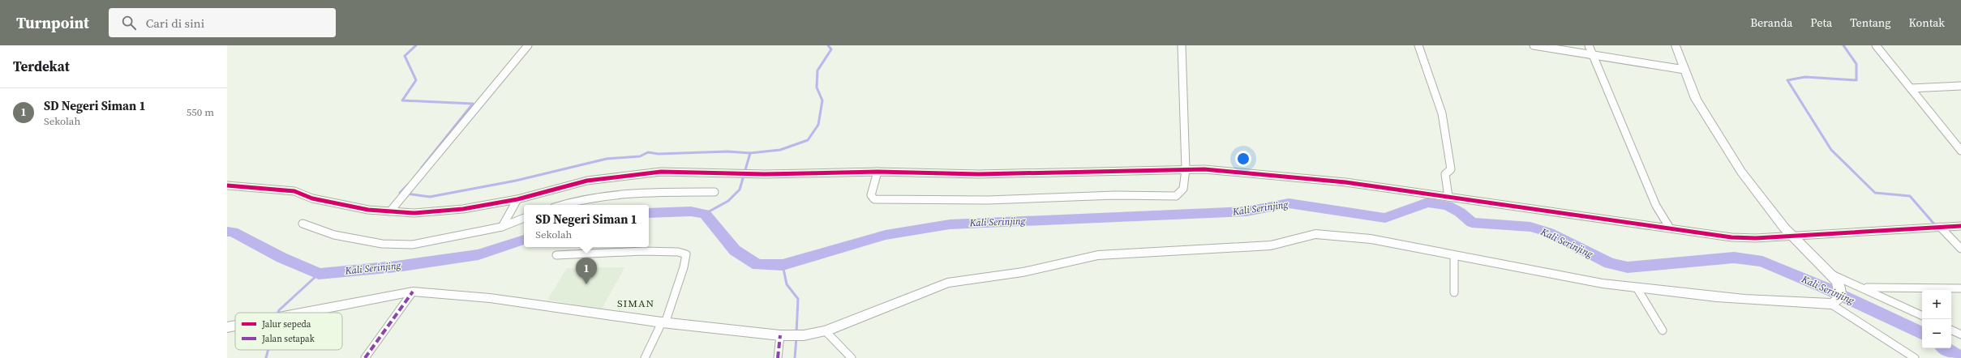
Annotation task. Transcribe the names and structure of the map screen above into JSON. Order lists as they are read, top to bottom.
{
  "districts": ["SIMAN"],
  "water": ["Kali Serinjing"],
  "legend": ["Jalur sepeda", "Jalan setapak"],
  "page": {
    "header": "Turnpoint",
    "search": "Cari di sini",
    "nav": [
      "Beranda",
      "Peta",
      "Tentang",
      "Kontak"
    ],
    "heading": "Terdekat",
    "list": [
      {
        "mark": "1",
        "name": "SD Negeri Siman 1",
        "note": "Sekolah",
        "value": "550 m"
      }
    ],
    "popup": ["SD Negeri Siman 1", "Sekolah"],
    "pins": "1",
    "map_buttons": ["+", "−"]
  }
}
